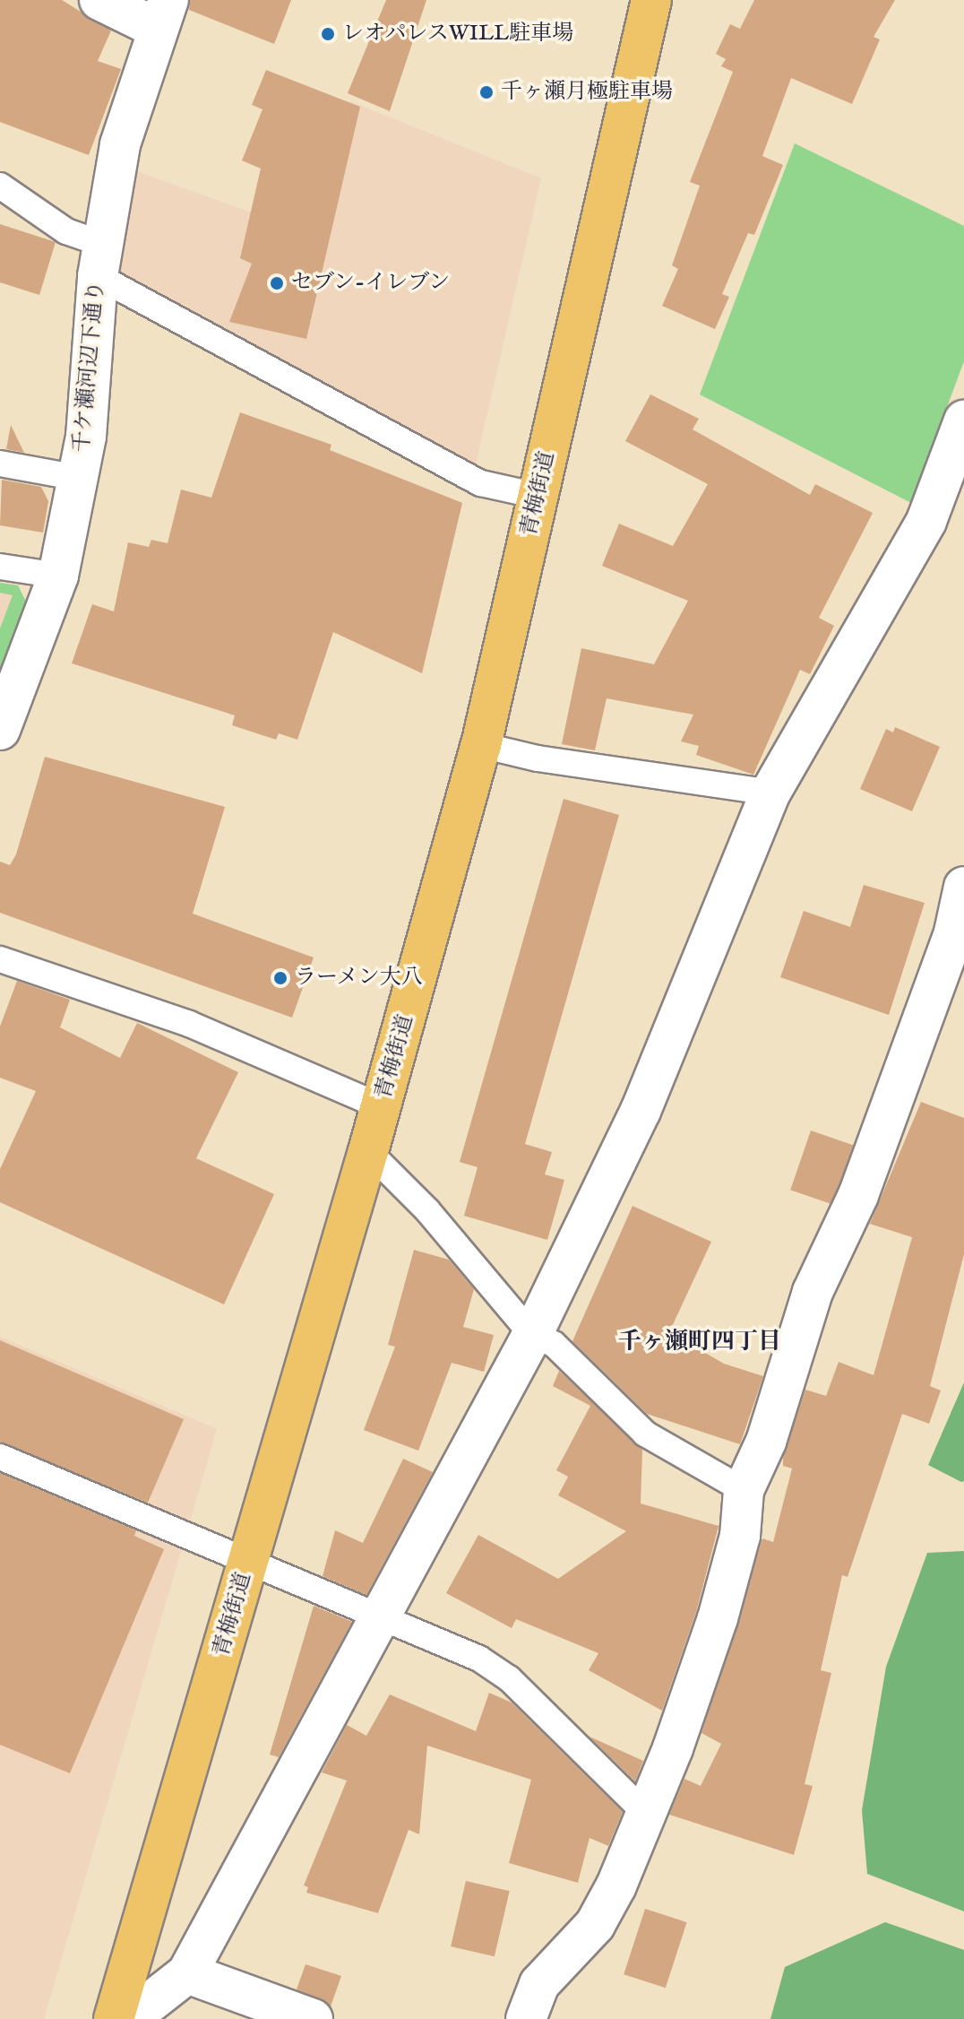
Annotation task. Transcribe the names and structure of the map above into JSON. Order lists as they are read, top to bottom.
{
  "streets": {
    "main road": ["青梅街道"],
    "street": ["千ケ瀬河辺下通り"]
  },
  "districts": ["千ヶ瀬町四丁目"],
  "places": [
    "レオパレスWILL駐車場",
    "千ヶ瀬月極駐車場",
    "セブン-イレブン",
    "ラーメン大八"
  ]
}
